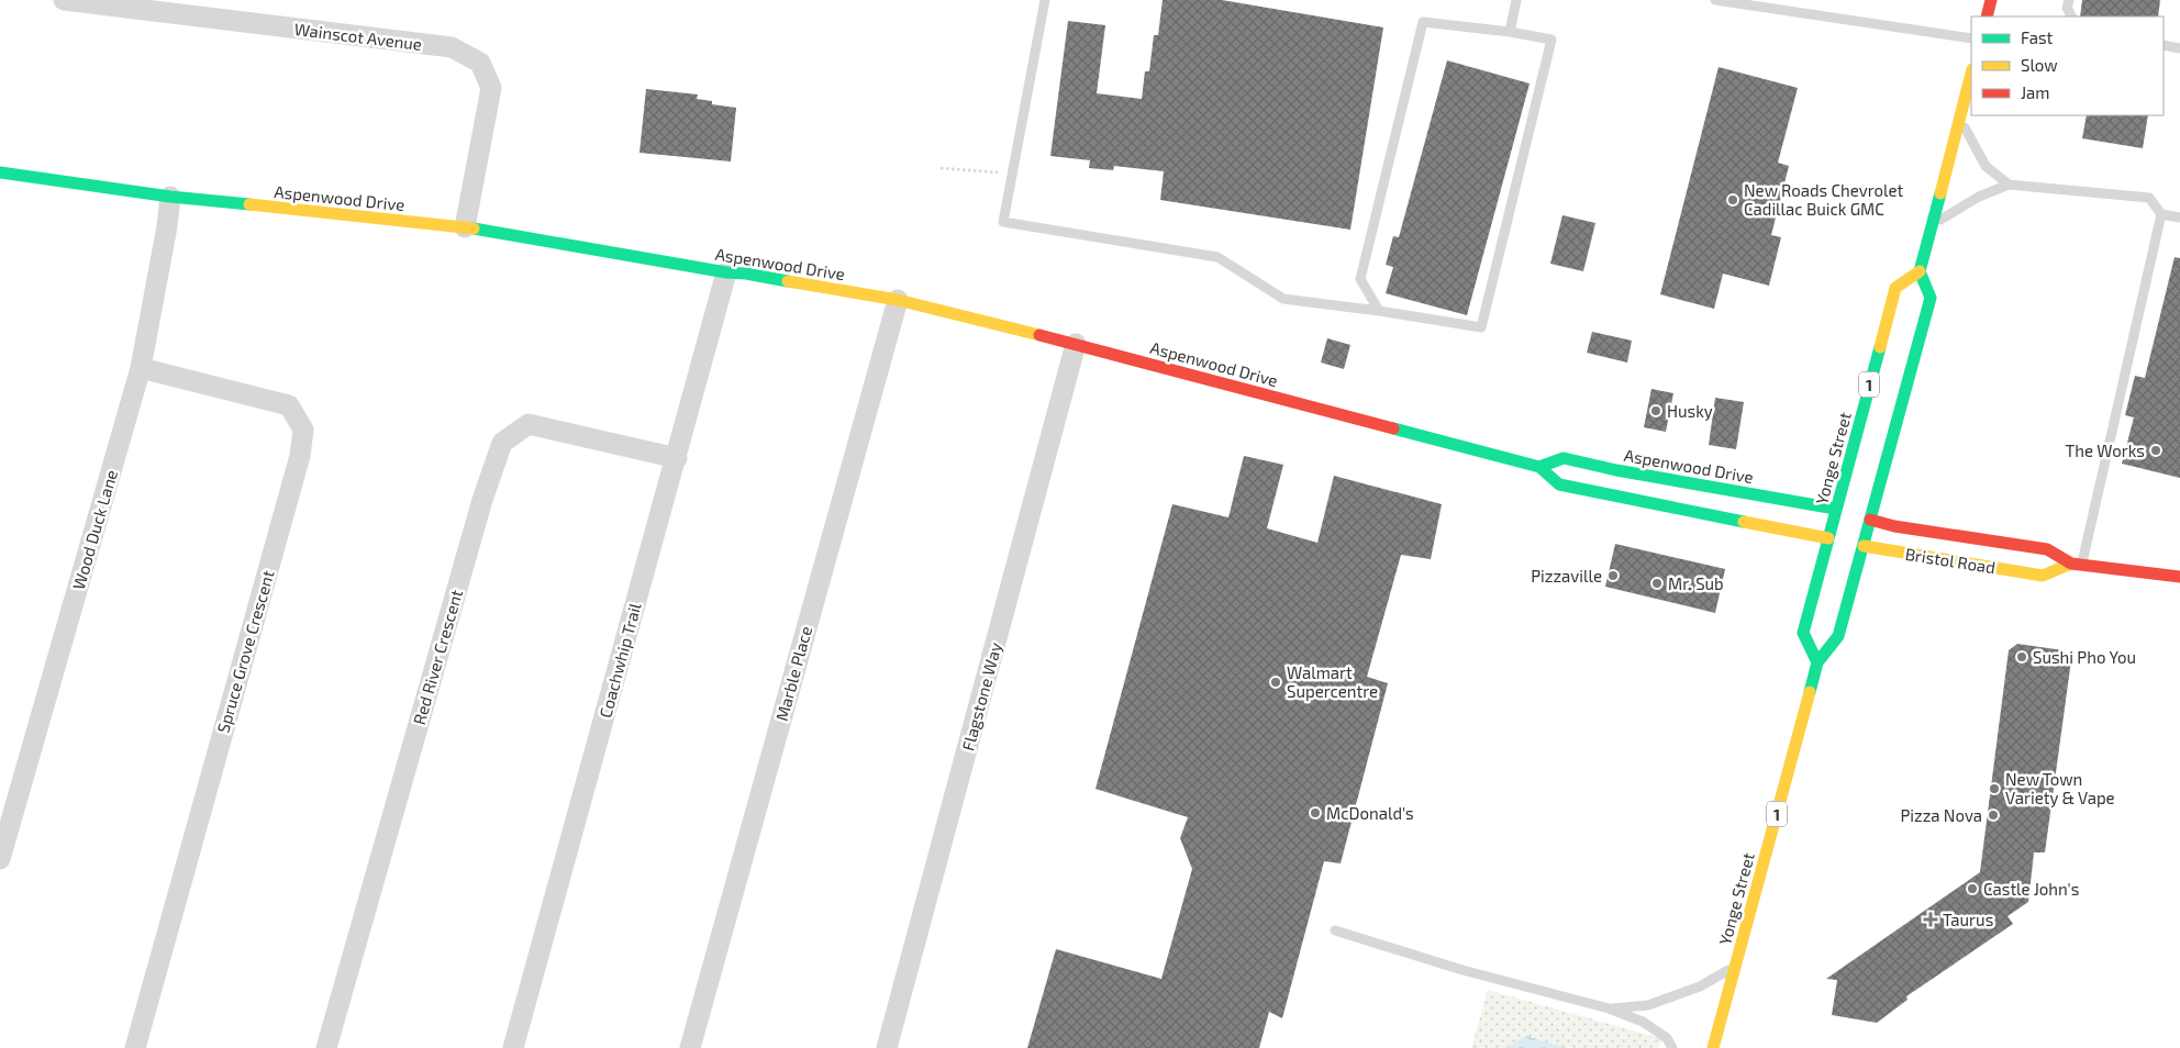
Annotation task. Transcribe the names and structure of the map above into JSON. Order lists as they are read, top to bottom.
{
  "streets": {
    "street": [
      "Wainscot Avenue",
      "Aspenwood Drive",
      "1",
      "Yonge Street",
      "Wood Duck Lane",
      "Bristol Road",
      "Spruce Grove Crescent",
      "Red River Crescent",
      "Coachwhip Trail",
      "Marble Place",
      "Flagstone Way"
    ]
  },
  "crossings": [
    ["Wainscot Avenue", "Aspenwood Drive"],
    ["Aspenwood Drive", "Yonge Street"],
    ["Aspenwood Drive", "Wood Duck Lane"],
    ["Aspenwood Drive", "Bristol Road"],
    ["Aspenwood Drive", "Coachwhip Trail"],
    ["Aspenwood Drive", "Marble Place"],
    ["Aspenwood Drive", "Flagstone Way"],
    ["Yonge Street", "Bristol Road"],
    ["Wood Duck Lane", "Spruce Grove Crescent"],
    ["Red River Crescent", "Coachwhip Trail"]
  ],
  "places": {
    "other": [
      "New Roads Chevrolet Cadillac Buick GMC",
      "Husky",
      "The Works",
      "Pizzaville",
      "Mr. Sub",
      "Sushi Pho You",
      "Walmart Supercentre",
      "New Town Variety & Vape",
      "McDonald's",
      "Pizza Nova",
      "Castle John's"
    ],
    "health": ["Taurus"]
  },
  "legend": ["Fast", "Slow", "Jam"]
}
